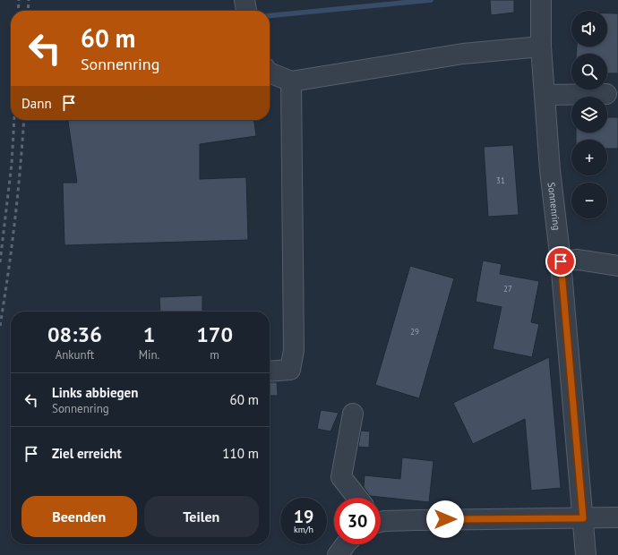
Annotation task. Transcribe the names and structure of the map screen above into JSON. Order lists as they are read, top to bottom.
{
  "streets": {
    "street": ["Sonnenring"]
  },
  "house_numbers": ["31", "27", "29"],
  "page": {
    "map_buttons": ["+", "−"],
    "turn": ["60 m", "Sonnenring"],
    "then": "Dann",
    "eta": [
      "08:36",
      "Ankunft",
      "1",
      "Min.",
      "170",
      "m"
    ],
    "list": [
      {
        "name": "Links abbiegen",
        "note": "Sonnenring",
        "value": "60 m"
      },
      {
        "name": "Ziel erreicht",
        "value": "110 m"
      }
    ],
    "buttons": ["Beenden", "Teilen"],
    "speed": "19 km/h",
    "limit": "30"
  }
}
